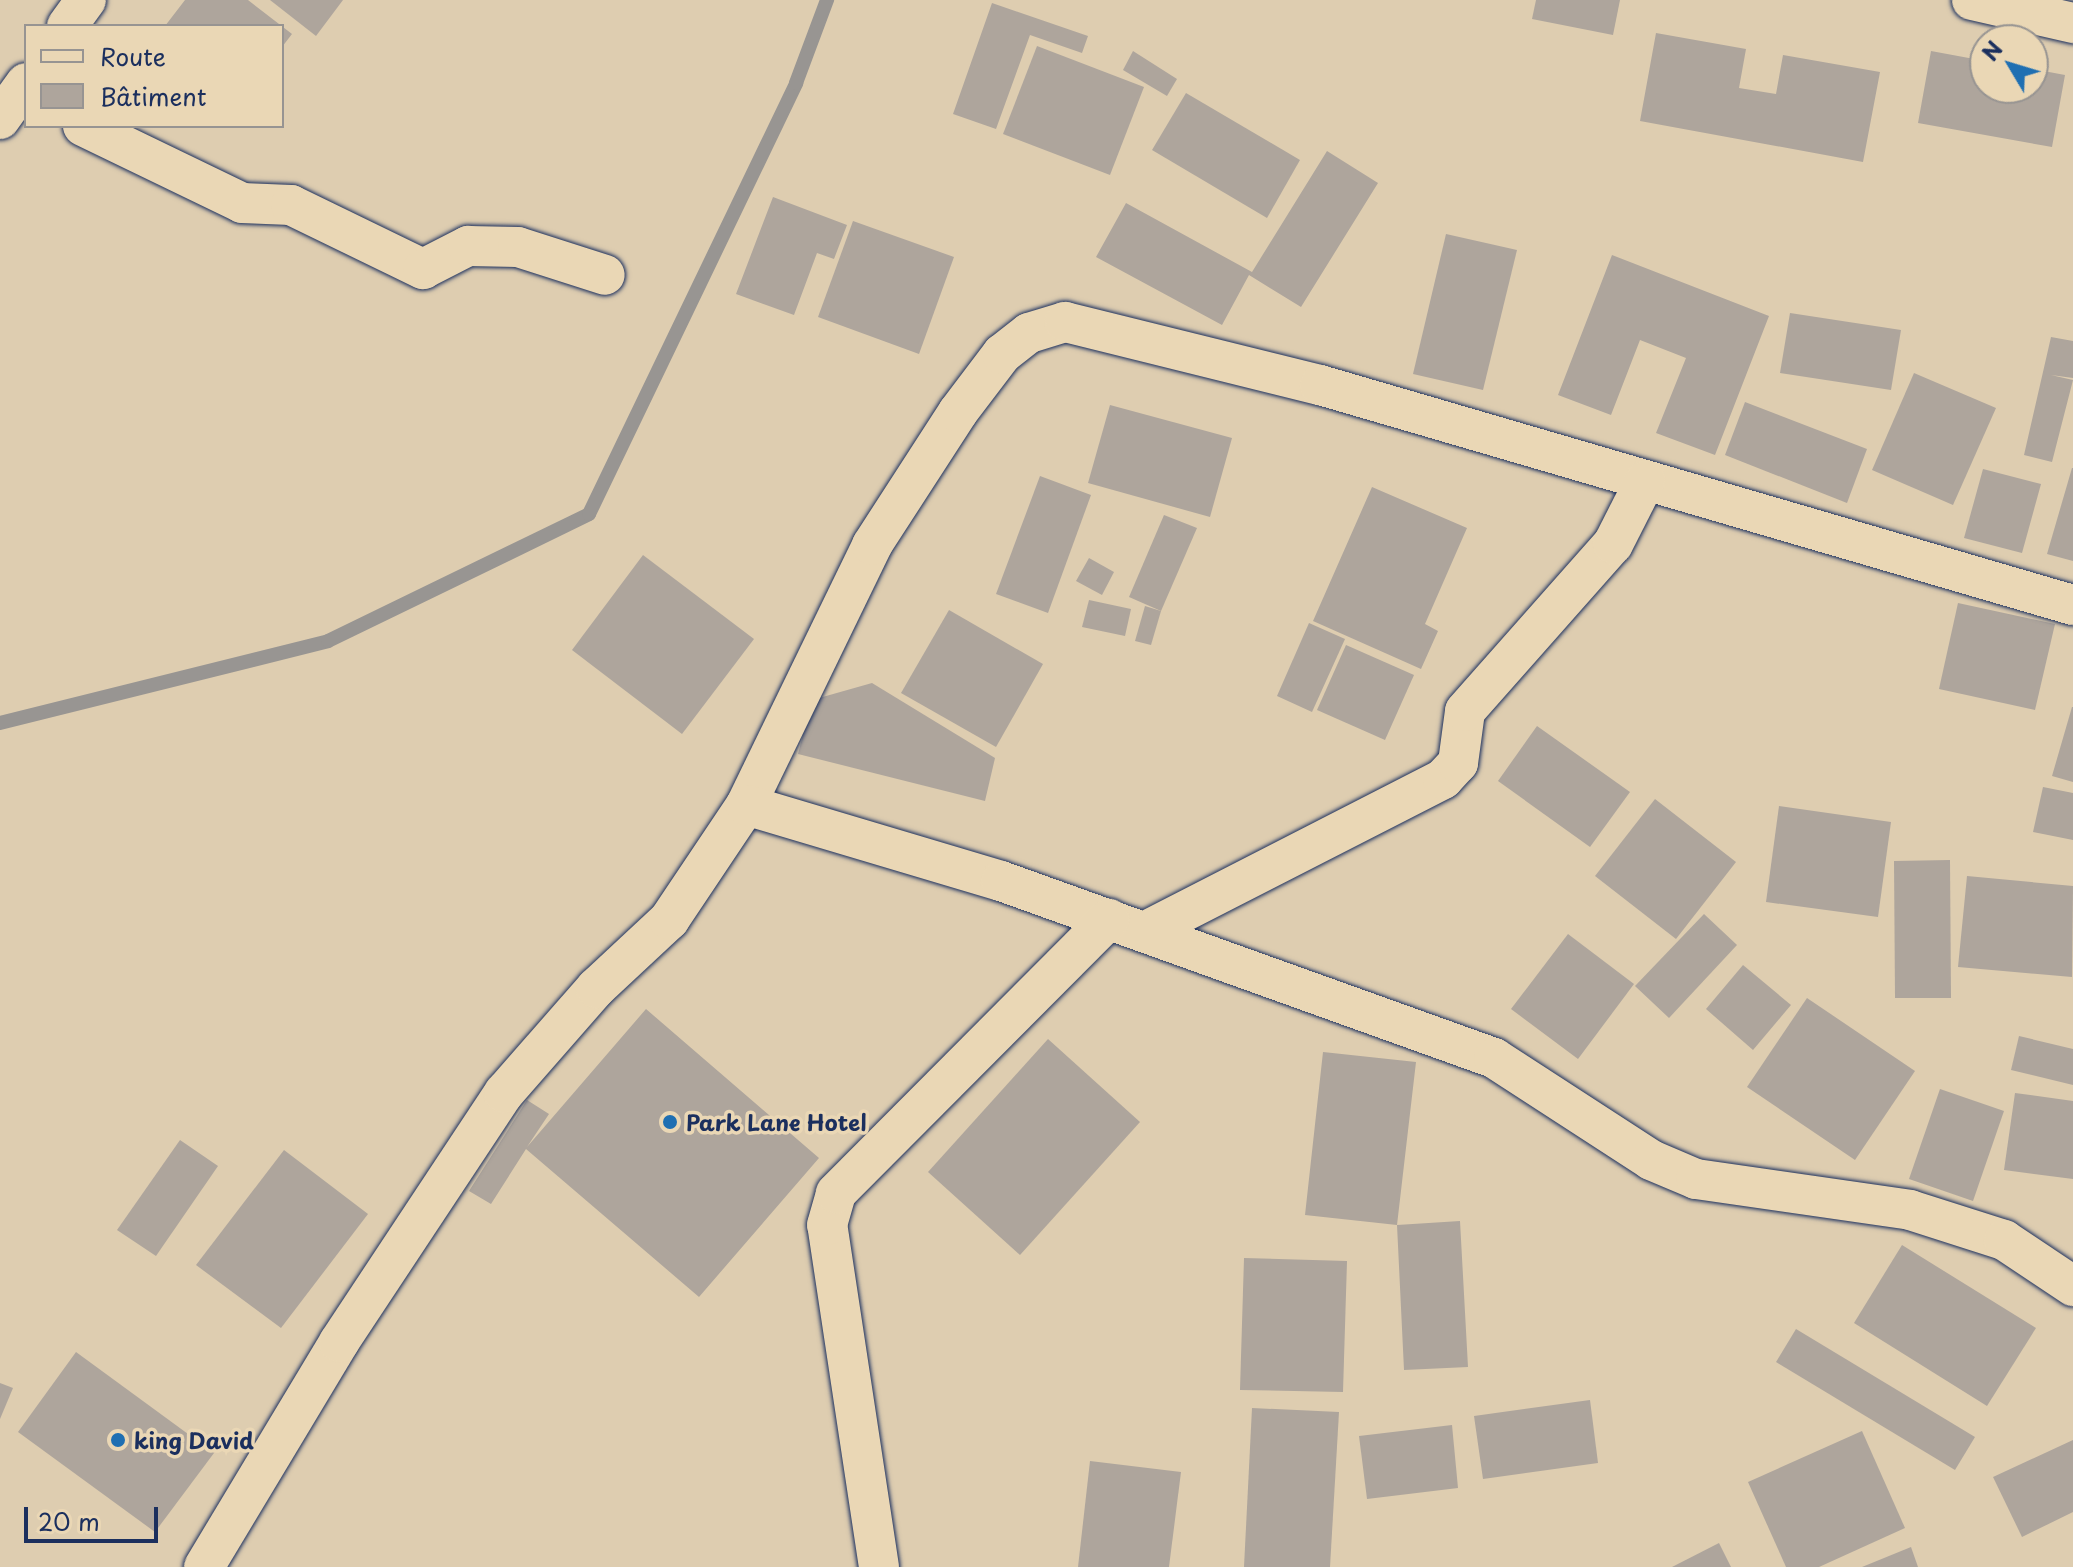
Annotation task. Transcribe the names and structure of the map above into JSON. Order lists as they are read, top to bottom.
{
  "places": ["Park Lane Hotel", "king David"],
  "legend": ["Route", "Bâtiment"],
  "scale_bar": "20 m",
  "north": "top left"
}
